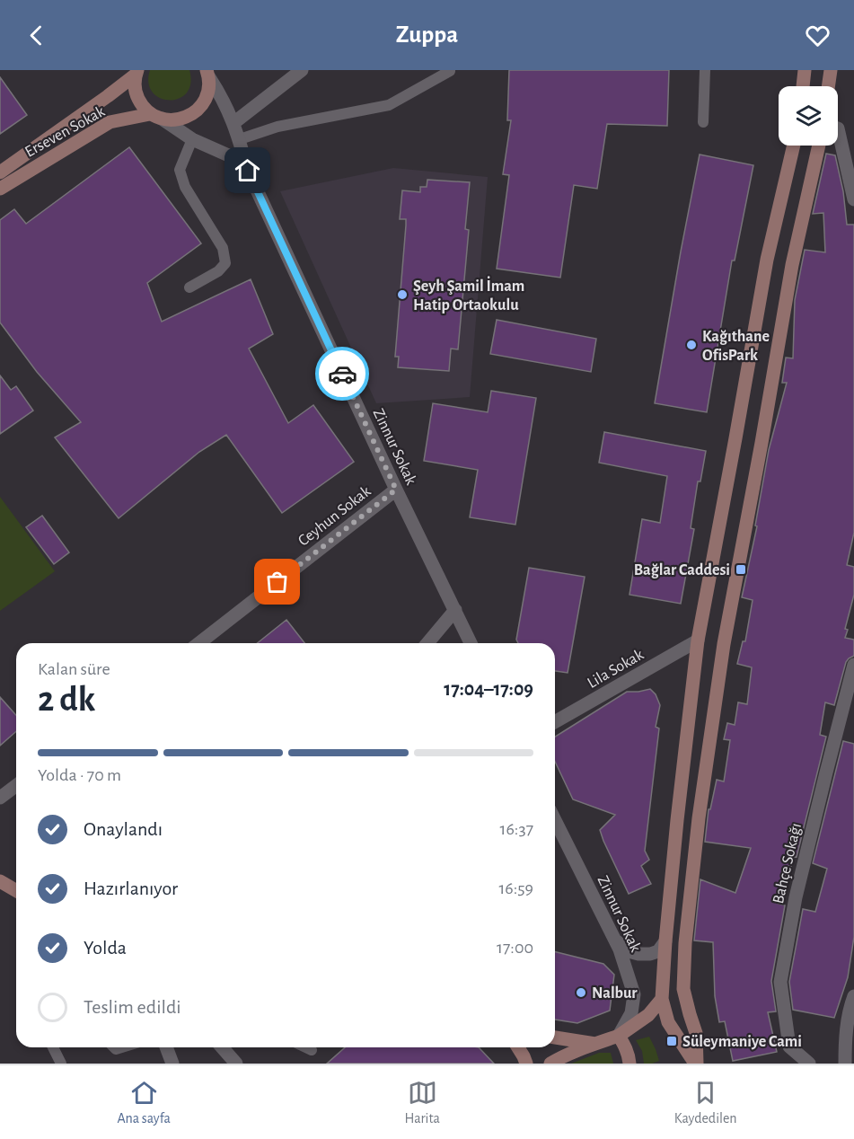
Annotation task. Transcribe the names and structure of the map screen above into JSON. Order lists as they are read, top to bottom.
{
  "streets": {
    "street": [
      "Erseven Sokak",
      "Zinnur Sokak",
      "Ceyhun Sokak",
      "Lila Sokak",
      "Bahçe Sokağı"
    ]
  },
  "crossings": [
    ["Erseven Sokak", "Zinnur Sokak"],
    ["Zinnur Sokak", "Ceyhun Sokak"]
  ],
  "places": {
    "other": ["Şeyh Şamil İmam Hatip Ortaokulu", "Kağıthane OfisPark", "Nalbur"],
    "transit": ["Bağlar Caddesi", "Süleymaniye Cami"]
  },
  "page": {
    "header": "Zuppa",
    "heading": ["2 dk", "Kalan süre", "17:04–17:09"],
    "bar": "Yolda · 70 m",
    "list": [
      ["Onaylandı", "16:37"],
      ["Hazırlanıyor", "16:59"],
      ["Yolda", "17:00"],
      "Teslim edildi"
    ],
    "tabs": ["Ana sayfa", "Harita", "Kaydedilen"]
  }
}
